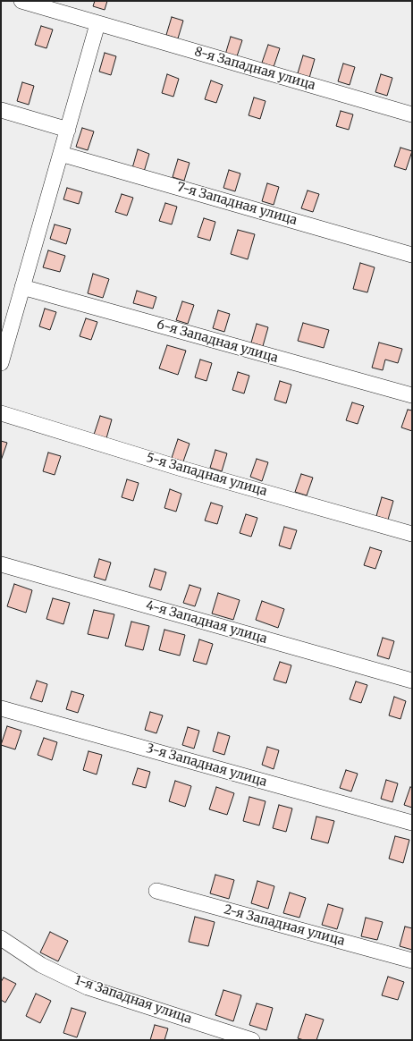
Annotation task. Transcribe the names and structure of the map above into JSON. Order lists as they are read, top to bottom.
{
  "streets": {
    "street": [
      "8-я Западная улица",
      "7-я Западная улица",
      "6-я Западная улица",
      "5-я Западная улица",
      "4-я Западная улица",
      "3-я Западная улица",
      "2-я Западная улица",
      "1-я Западная улица"
    ]
  }
}
